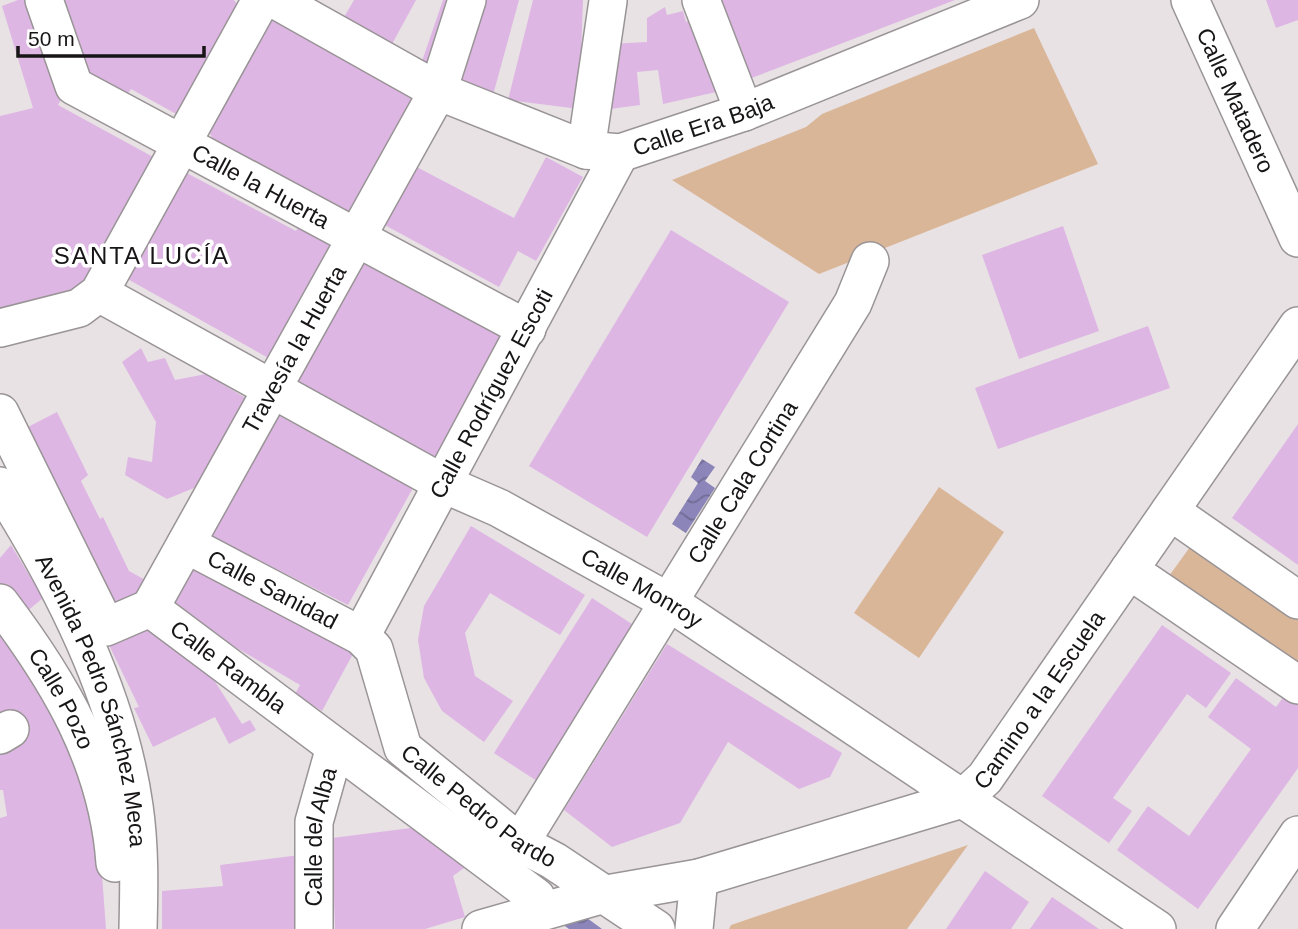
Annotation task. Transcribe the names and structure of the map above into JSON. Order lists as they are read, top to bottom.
{
  "streets": {
    "street": [
      "Calle Matadero",
      "Calle Era Baja",
      "Calle la Huerta",
      "Travesía la Huerta",
      "Calle Rodríguez Escoti",
      "Calle Cala Cortina",
      "Calle Monroy",
      "Calle Sanidad",
      "Calle Rambla",
      "Camino a la Escuela",
      "Calle Pozo",
      "Avenida Pedro Sánchez Meca",
      "Calle Pedro Pardo",
      "Calle del Alba"
    ]
  },
  "crossings": [
    ["Calle Era Baja", "Calle Rodríguez Escoti"],
    ["Calle la Huerta", "Travesía la Huerta"],
    ["Calle la Huerta", "Calle Rodríguez Escoti"],
    ["Travesía la Huerta", "Calle Monroy"],
    ["Travesía la Huerta", "Calle Sanidad"],
    ["Travesía la Huerta", "Calle Rambla"],
    ["Calle Rodríguez Escoti", "Calle Monroy"],
    ["Calle Rodríguez Escoti", "Calle Sanidad"],
    ["Calle Rodríguez Escoti", "Calle Pedro Pardo"],
    ["Calle Cala Cortina", "Calle Monroy"],
    ["Calle Cala Cortina", "Calle Pedro Pardo"],
    ["Calle Monroy", "Camino a la Escuela"],
    ["Calle Sanidad", "Calle Pedro Pardo"],
    ["Calle Rambla", "Calle del Alba"],
    ["Camino a la Escuela", "Calle Pedro Pardo"]
  ],
  "districts": ["SANTA LUCÍA"],
  "scale_bar": "50 m"
}
